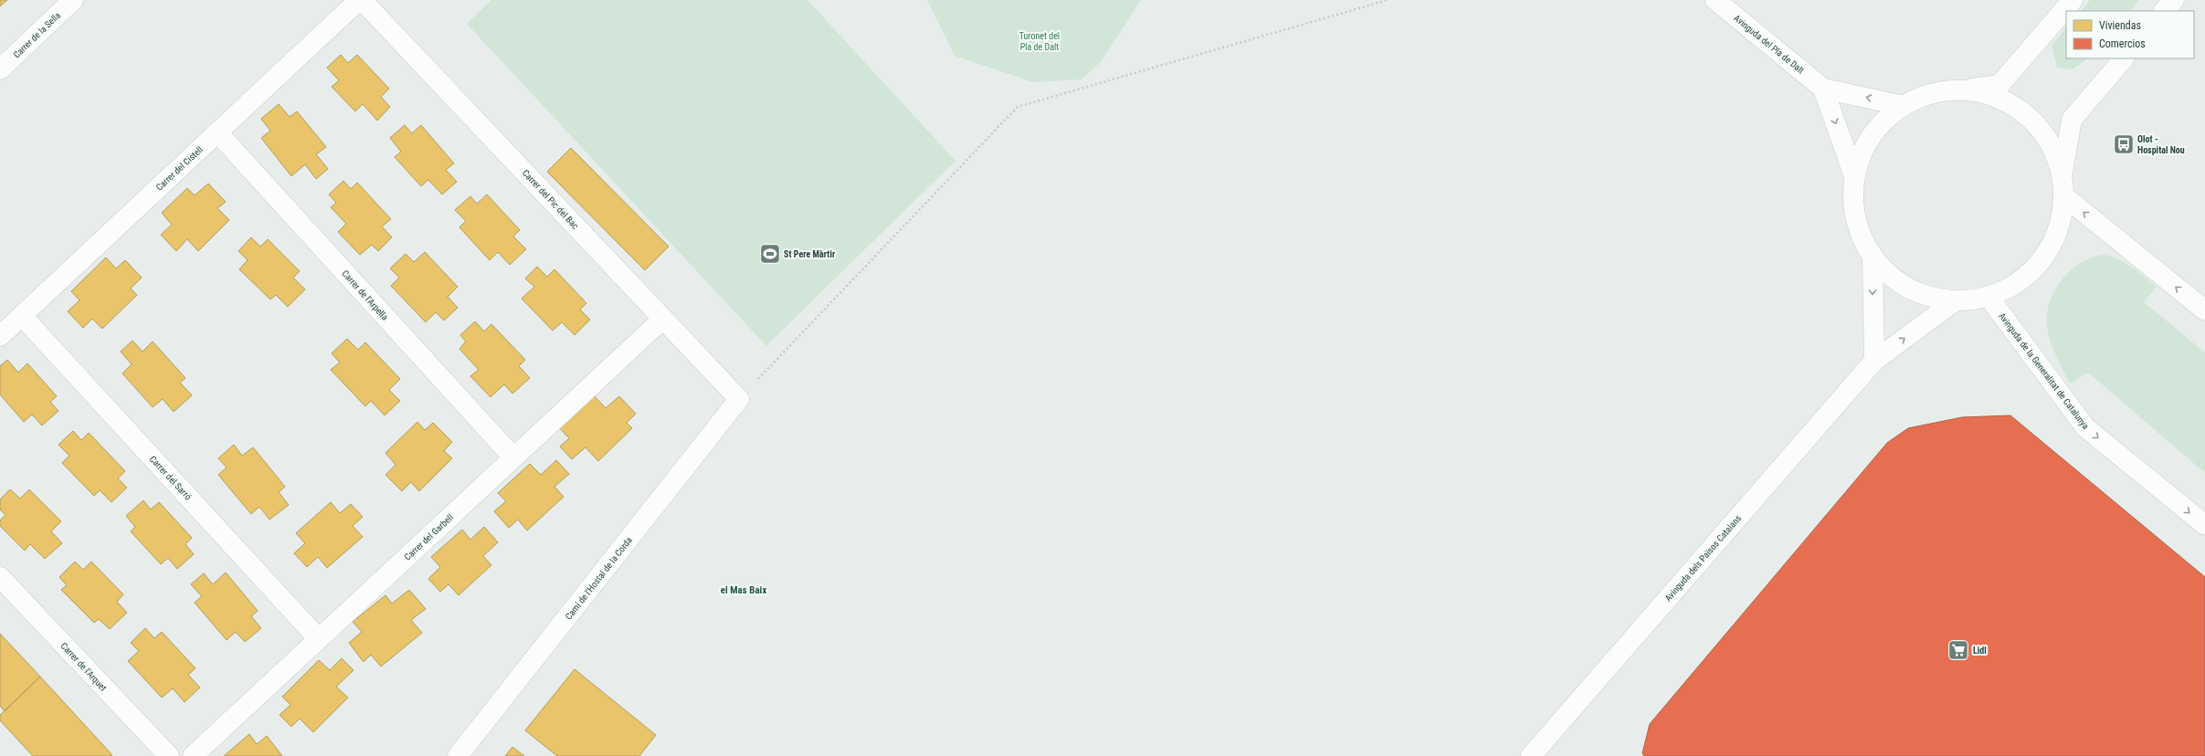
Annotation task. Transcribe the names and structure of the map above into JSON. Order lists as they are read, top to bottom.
{
  "streets": {
    "street": [
      "Carrer de la Sella",
      "Avinguda del Pla de Dalt",
      "Carrer del Cistell",
      "Carrer del Pic del Bac",
      "Carrer de l'Arpella",
      "Avinguda de la Generalitat de Catalunya",
      "Carrer del Sarró",
      "Carrer del Garbell",
      "Avinguda dels Països Catalans",
      "Camí de l'Hostal de la Corda",
      "Carrer de l'Arquet"
    ]
  },
  "crossings": [
    ["Carrer del Cistell", "Carrer de l'Arpella"],
    ["Carrer del Cistell", "Carrer del Sarró"],
    ["Carrer del Pic del Bac", "Carrer del Garbell"],
    ["Carrer del Pic del Bac", "Camí de l'Hostal de la Corda"],
    ["Carrer de l'Arpella", "Carrer del Garbell"],
    ["Carrer del Sarró", "Carrer del Garbell"]
  ],
  "one_way": ["Avinguda del Pla de Dalt"],
  "districts": ["el Mas Baix"],
  "parks": ["Turonet del Pla de Dalt"],
  "places": {
    "bus stop": ["Olot - Hospital Nou"],
    "sports": ["St Pere Màrtir"],
    "supermarket": ["Lidl"]
  },
  "legend": ["Viviendas", "Comercios"]
}
